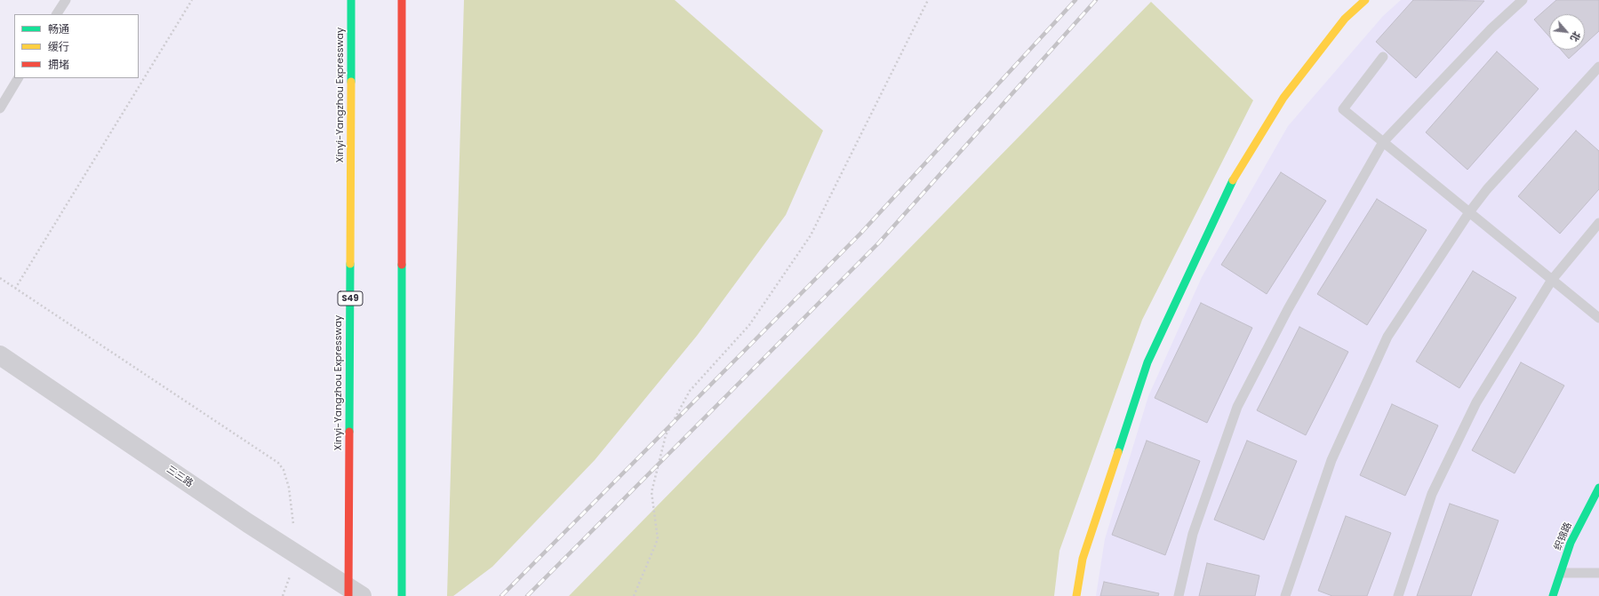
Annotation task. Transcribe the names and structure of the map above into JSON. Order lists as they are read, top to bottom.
{
  "streets": {
    "main road": ["Xinyi-Yangzhou Expressway", "S49", "织锦路"],
    "street": ["三三路"]
  },
  "legend": ["畅通", "缓行", "拥堵"],
  "north": "bottom right"
}
